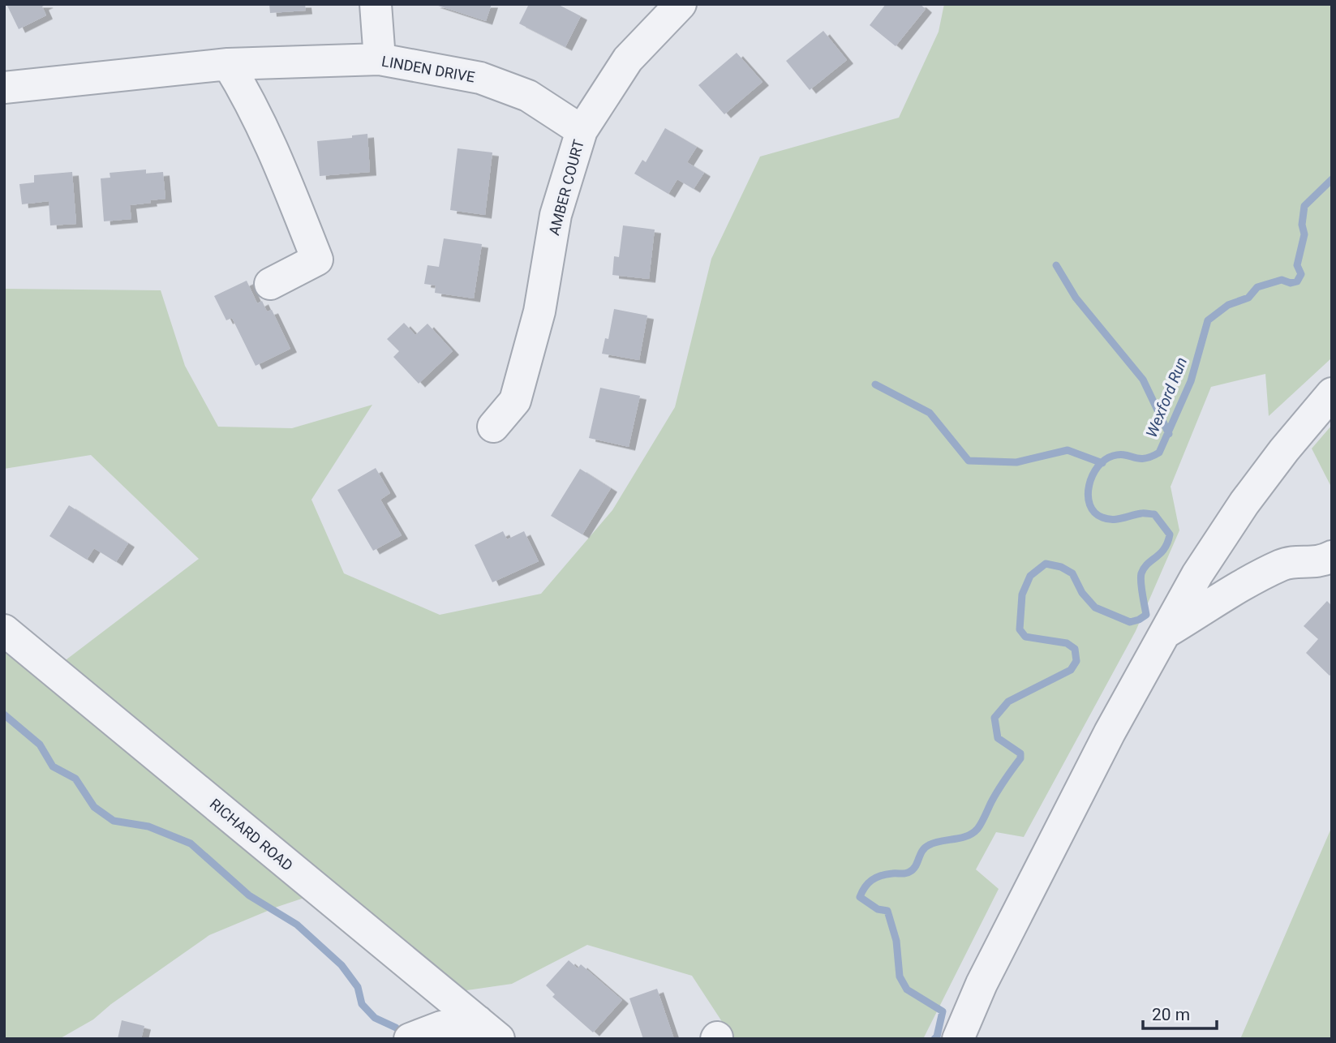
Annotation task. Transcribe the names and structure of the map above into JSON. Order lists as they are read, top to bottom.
{
  "streets": {
    "street": ["LINDEN DRIVE", "AMBER COURT", "RICHARD ROAD"]
  },
  "crossings": [
    ["LINDEN DRIVE", "AMBER COURT"]
  ],
  "water": ["Wexford Run"],
  "scale_bar": "20 m"
}
